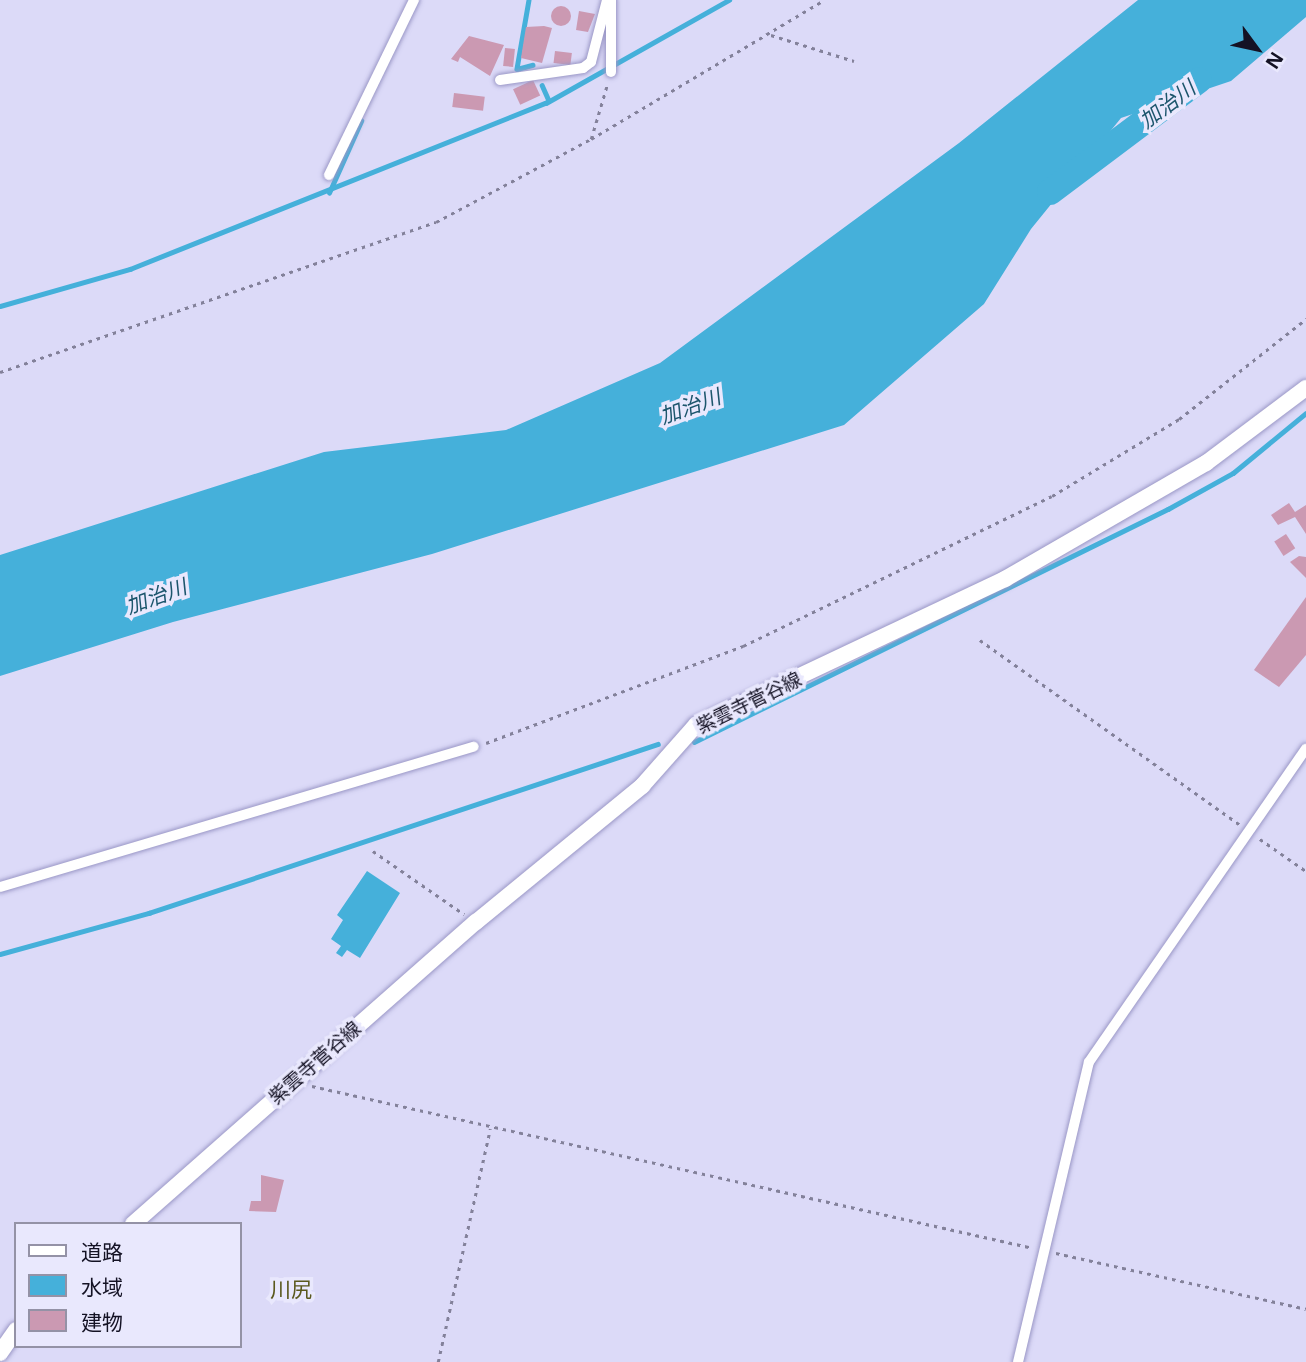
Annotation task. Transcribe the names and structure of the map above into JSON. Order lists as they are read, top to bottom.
{
  "streets": {
    "main road": ["紫雲寺菅谷線"]
  },
  "districts": ["川尻"],
  "water": ["加治川"],
  "legend": ["道路", "水域", "建物"],
  "north": "bottom right"
}
